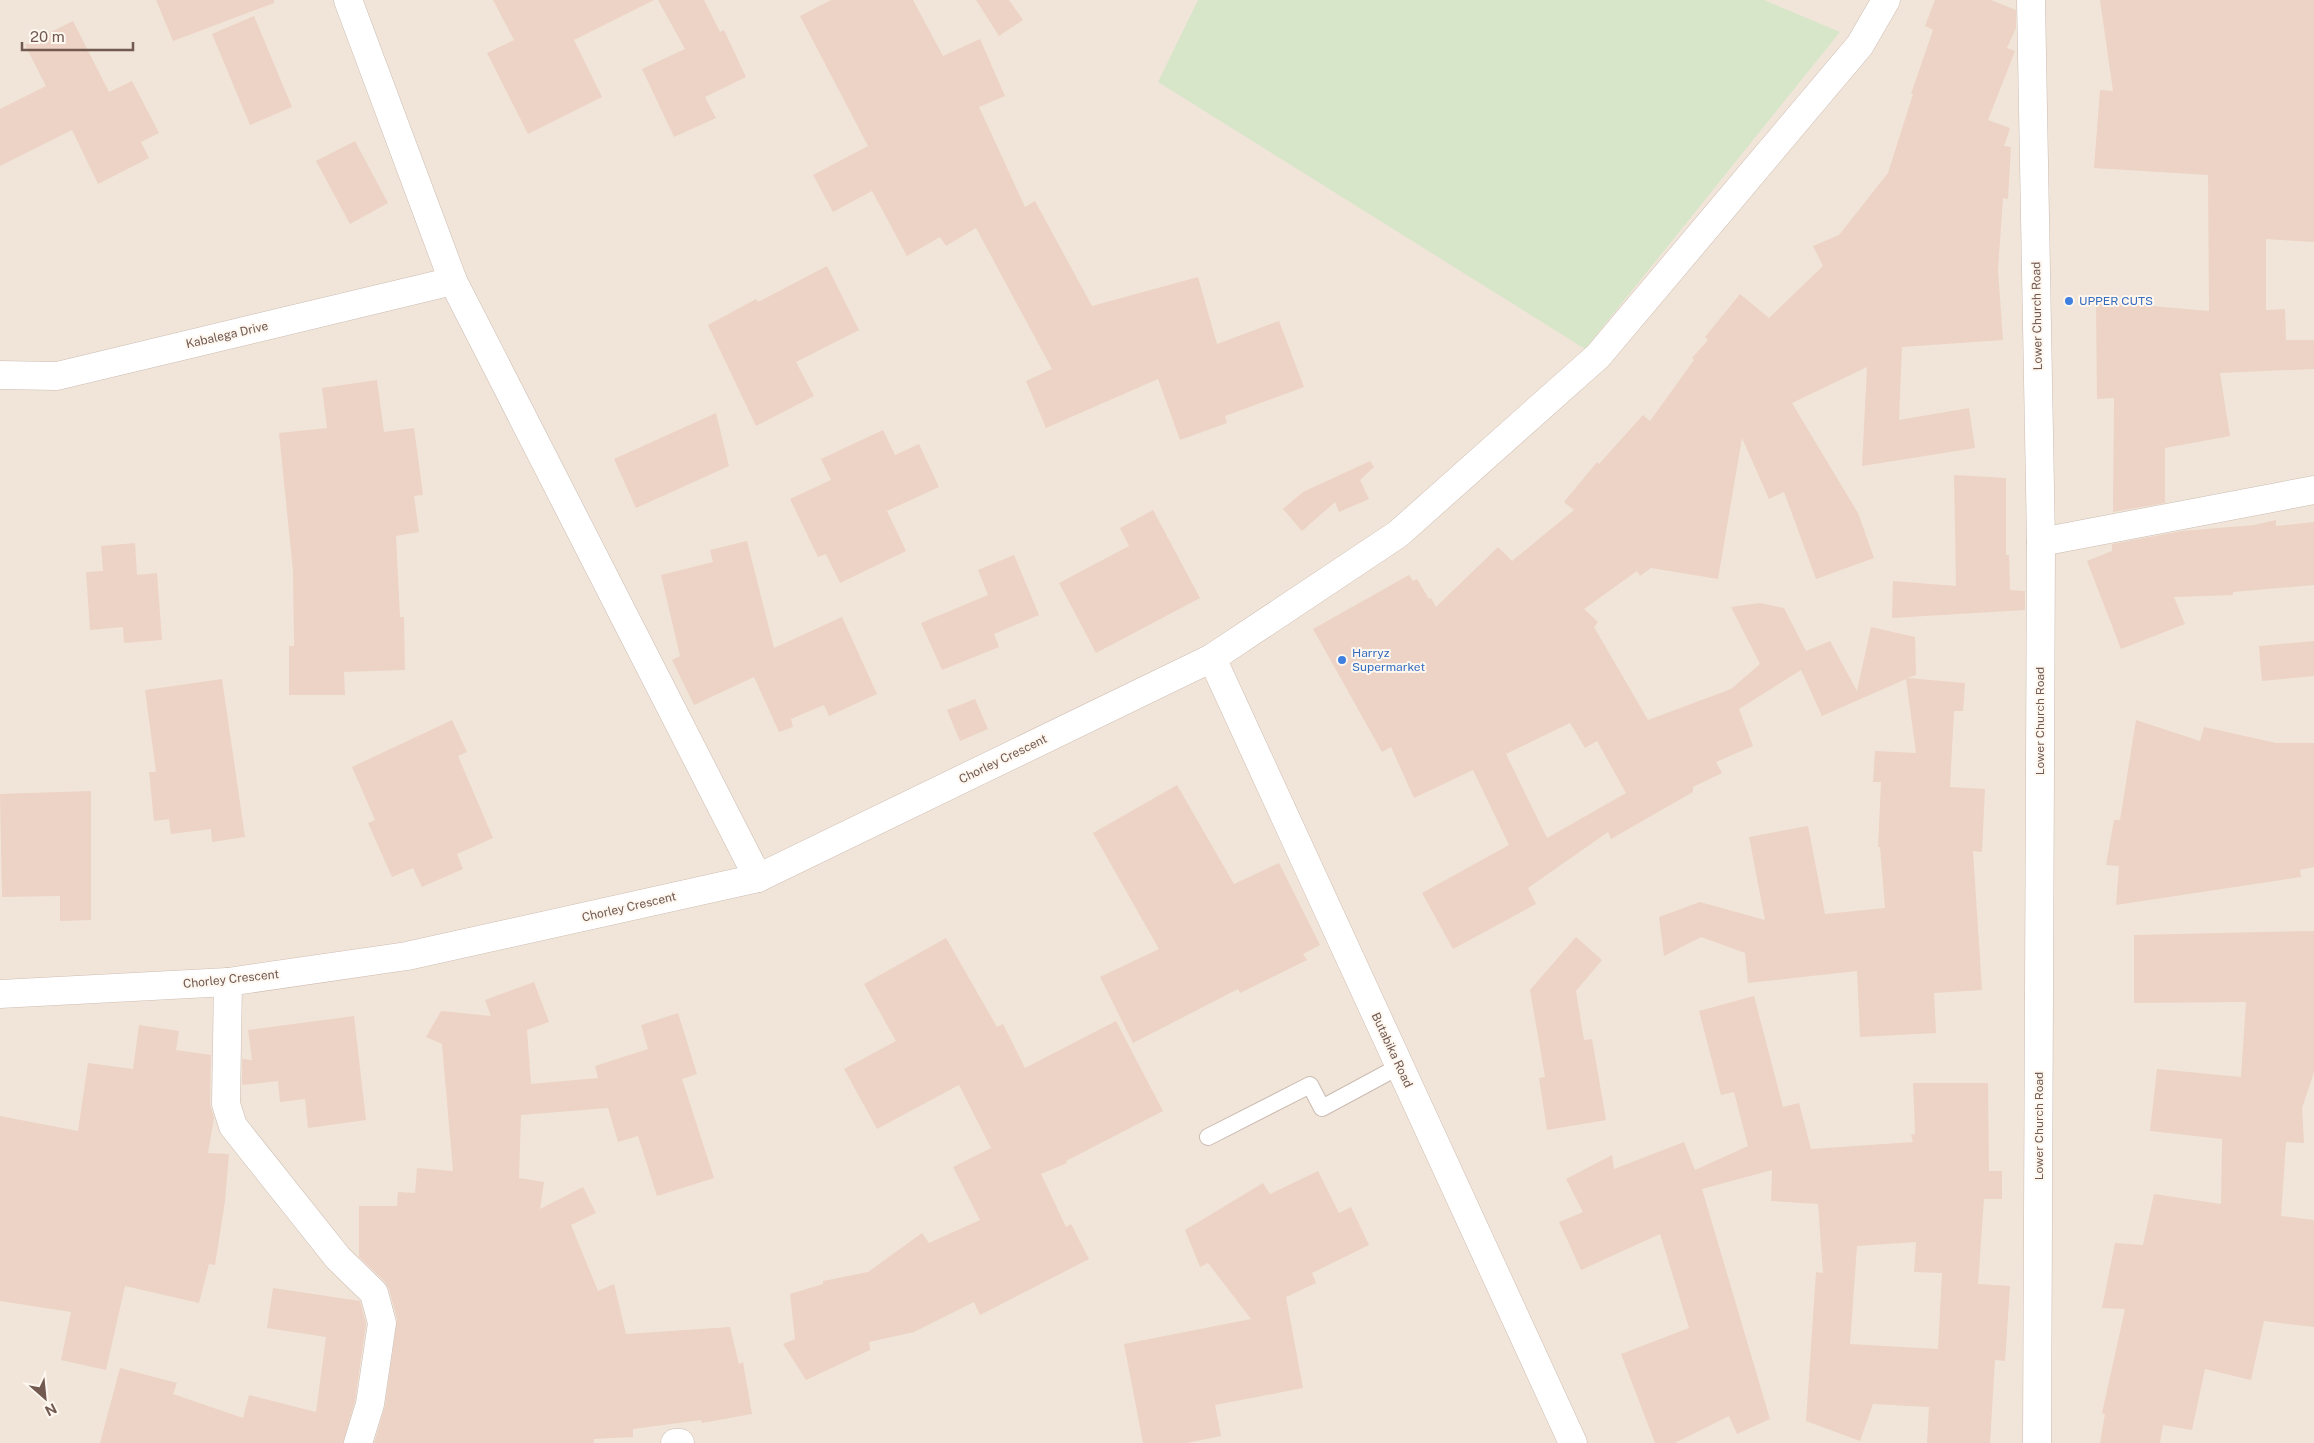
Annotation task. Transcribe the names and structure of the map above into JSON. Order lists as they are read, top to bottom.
{
  "streets": {
    "street": [
      "Lower Church Road",
      "Kabalega Drive",
      "Chorley Crescent",
      "Butabika Road"
    ]
  },
  "crossings": [
    ["Chorley Crescent", "Butabika Road"]
  ],
  "places": ["UPPER CUTS", "Harryz Supermarket"],
  "scale_bar": "20 m",
  "north": "bottom right"
}
